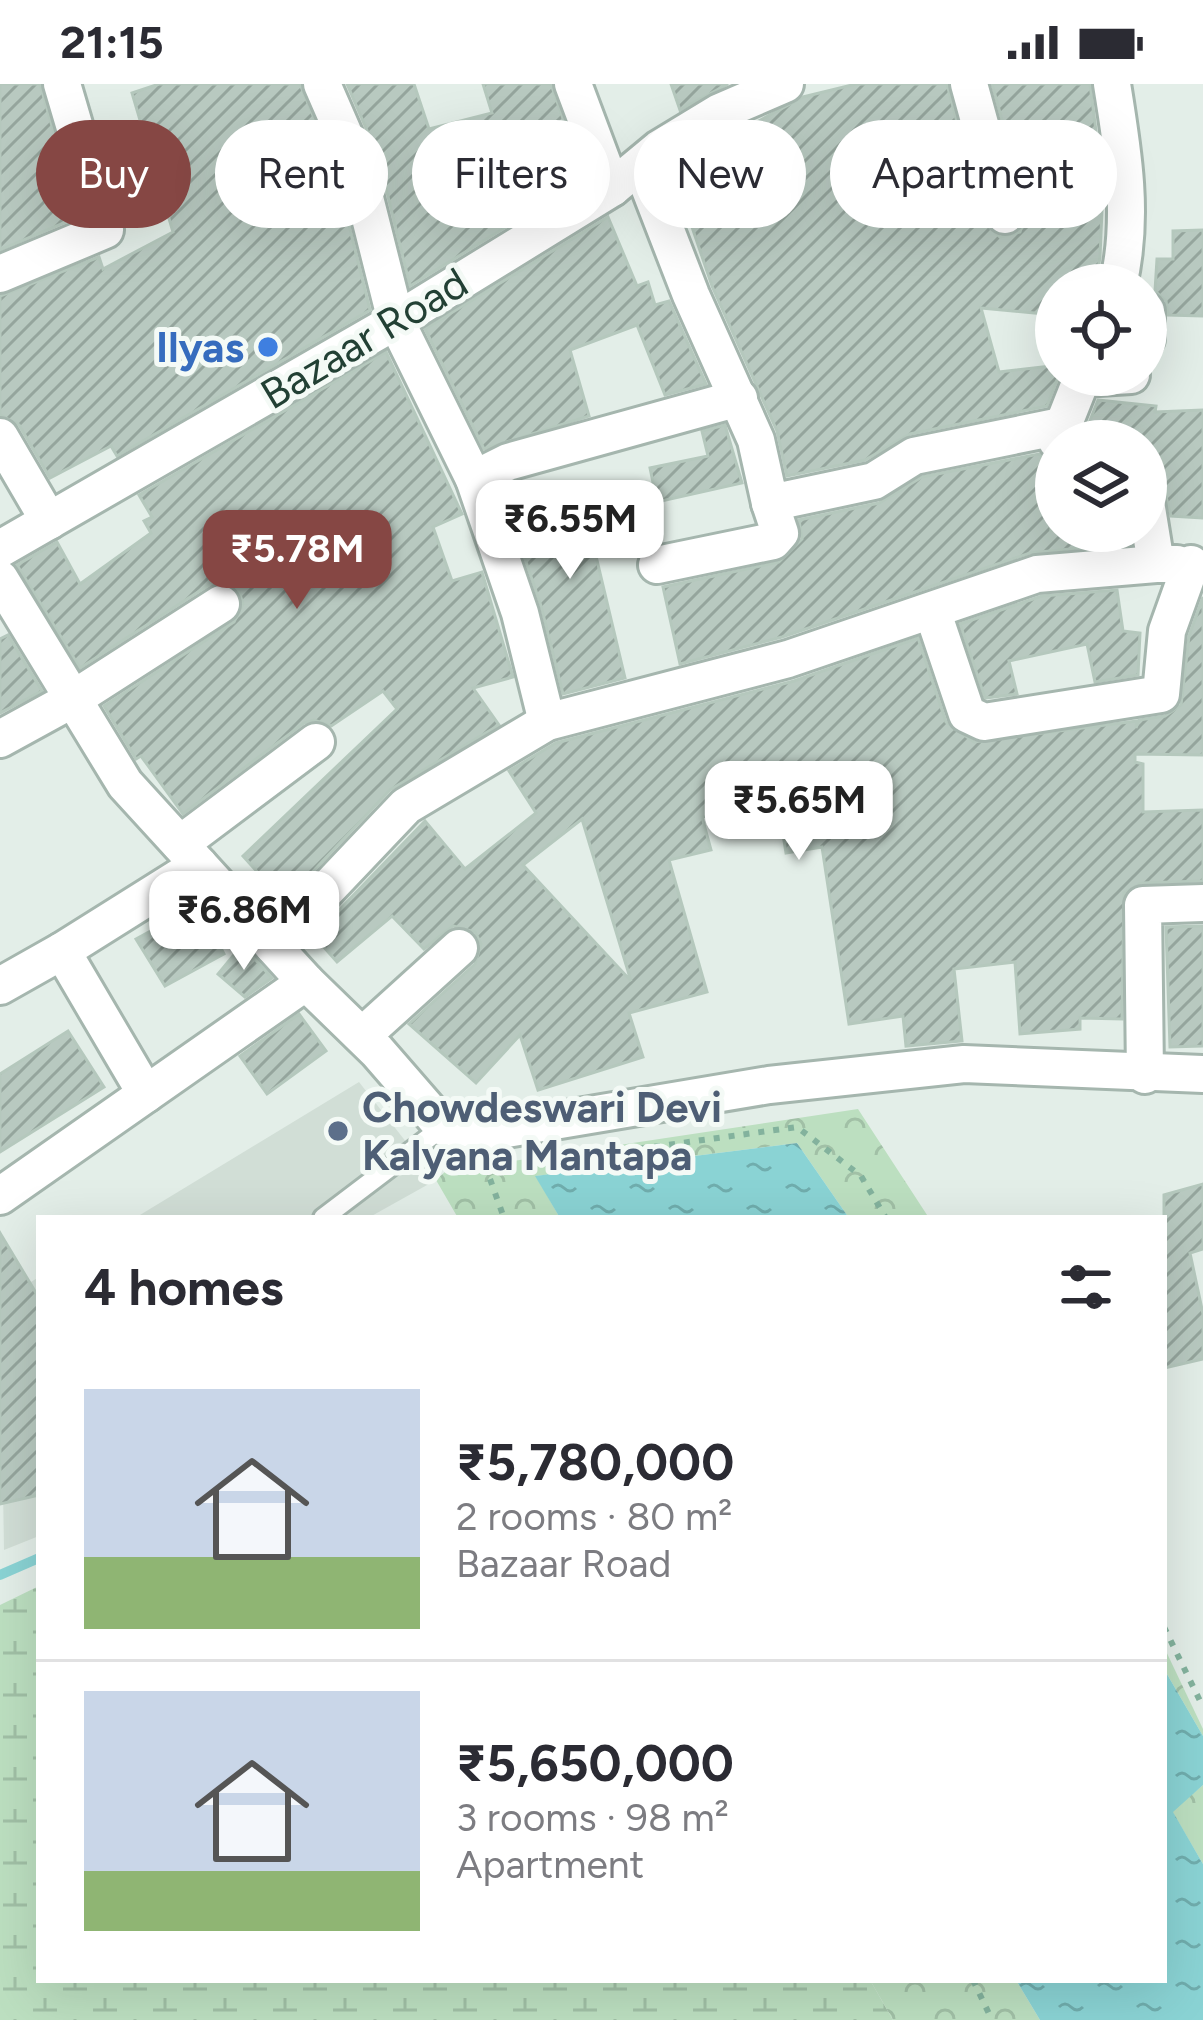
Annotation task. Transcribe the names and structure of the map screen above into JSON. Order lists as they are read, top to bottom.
{
  "streets": {
    "street": ["Bazaar Road"]
  },
  "places": ["Ilyas", "Chowdeswari Devi Kalyana Mantapa"],
  "page": {
    "status": "21:15",
    "chip": [
      "Buy",
      "Rent",
      "Filters",
      "New",
      "Apartment"
    ],
    "price": [
      "₹6.55M",
      "₹5.78M",
      "₹5.65M",
      "₹6.86M"
    ],
    "heading": "4 homes",
    "list": [
      {
        "name": "₹5,780,000",
        "note": "2 rooms · 80 m² · Bazaar Road"
      },
      {
        "name": "₹5,650,000",
        "note": "3 rooms · 98 m² · Apartment"
      }
    ]
  }
}
